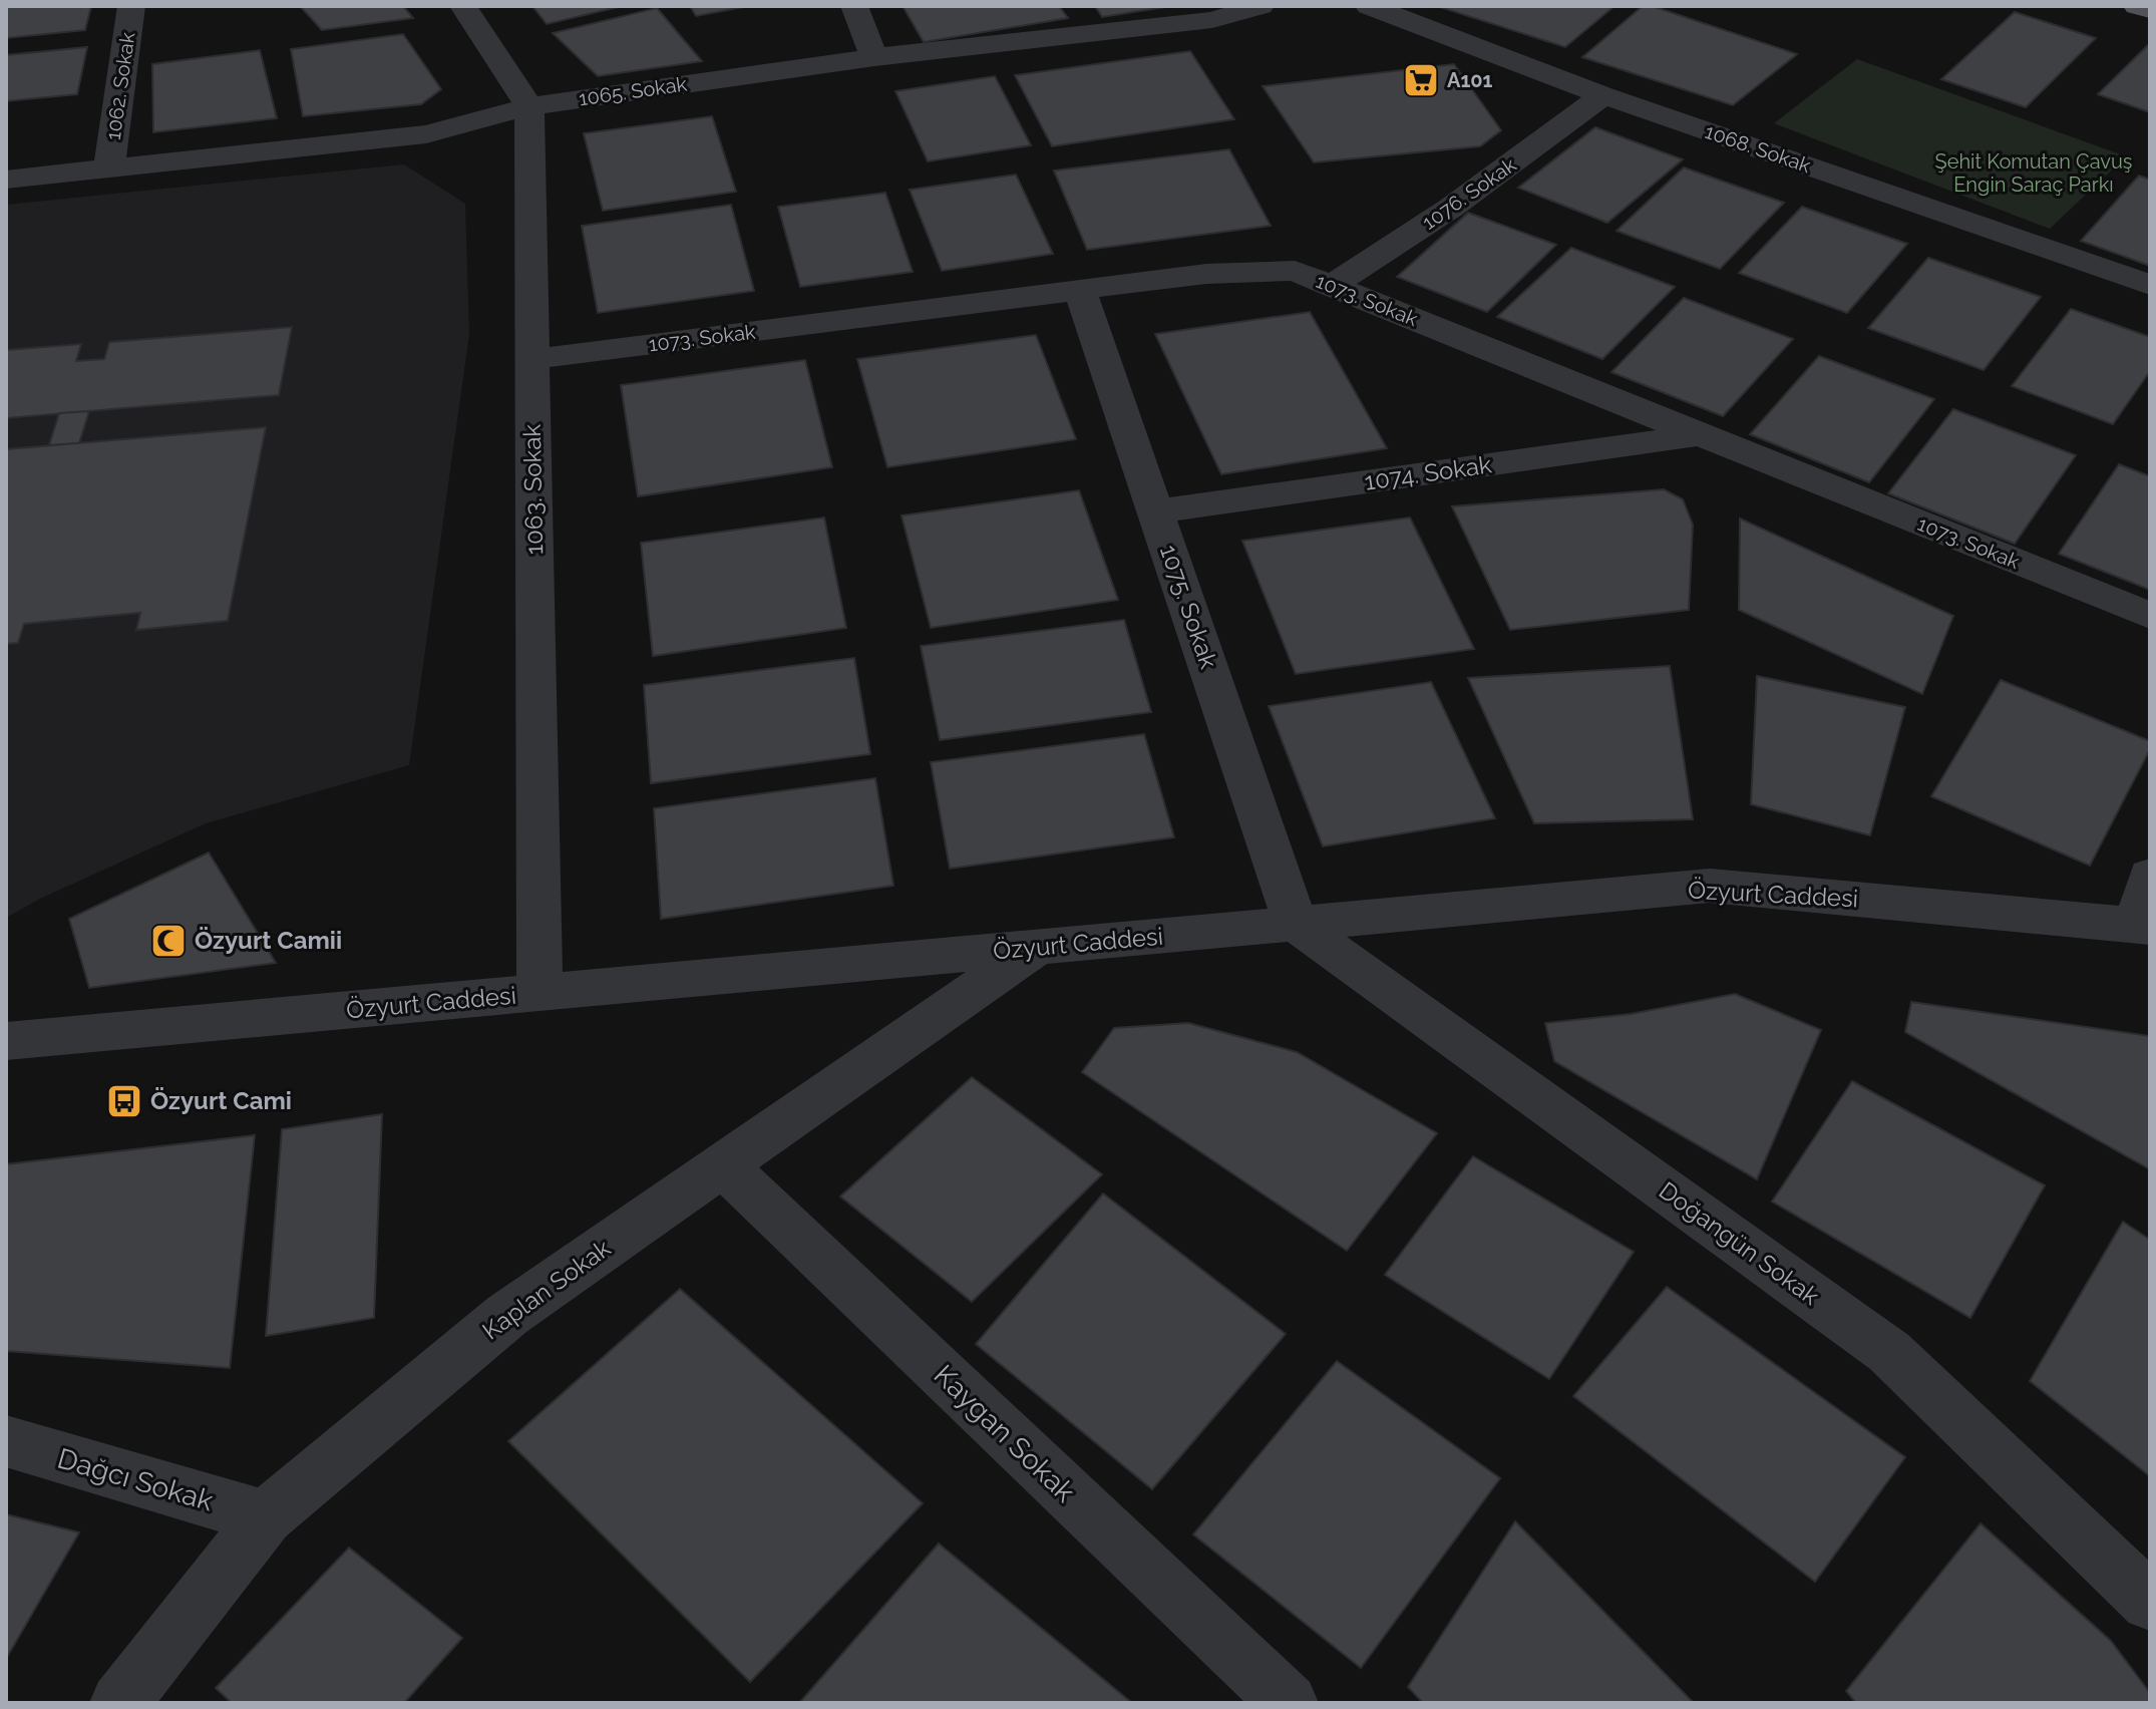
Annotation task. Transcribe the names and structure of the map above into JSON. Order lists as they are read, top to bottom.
{
  "streets": {
    "street": [
      "1062. Sokak",
      "1065. Sokak",
      "1068. Sokak",
      "1076. Sokak",
      "1073. Sokak",
      "1074. Sokak",
      "1063. Sokak",
      "1075. Sokak",
      "Özyurt Caddesi",
      "Doğangün Sokak",
      "Kaplan Sokak",
      "Kaygan Sokak",
      "Dağcı Sokak"
    ]
  },
  "crossings": [
    ["1062. Sokak", "1065. Sokak"],
    ["1065. Sokak", "1063. Sokak"],
    ["1068. Sokak", "1076. Sokak"],
    ["1076. Sokak", "1073. Sokak"],
    ["1073. Sokak", "1074. Sokak"],
    ["1073. Sokak", "1063. Sokak"],
    ["1073. Sokak", "1075. Sokak"],
    ["1074. Sokak", "1075. Sokak"],
    ["1063. Sokak", "Özyurt Caddesi"],
    ["1075. Sokak", "Özyurt Caddesi"],
    ["1075. Sokak", "Doğangün Sokak"],
    ["Özyurt Caddesi", "Doğangün Sokak"],
    ["Özyurt Caddesi", "Kaplan Sokak"],
    ["Kaplan Sokak", "Kaygan Sokak"],
    ["Kaplan Sokak", "Dağcı Sokak"]
  ],
  "parks": ["Şehit Komutan Çavuş Engin Saraç Parkı"],
  "places": {
    "supermarket": ["A101"],
    "mosque": ["Özyurt Camii"],
    "bus stop": ["Özyurt Cami"]
  }
}
